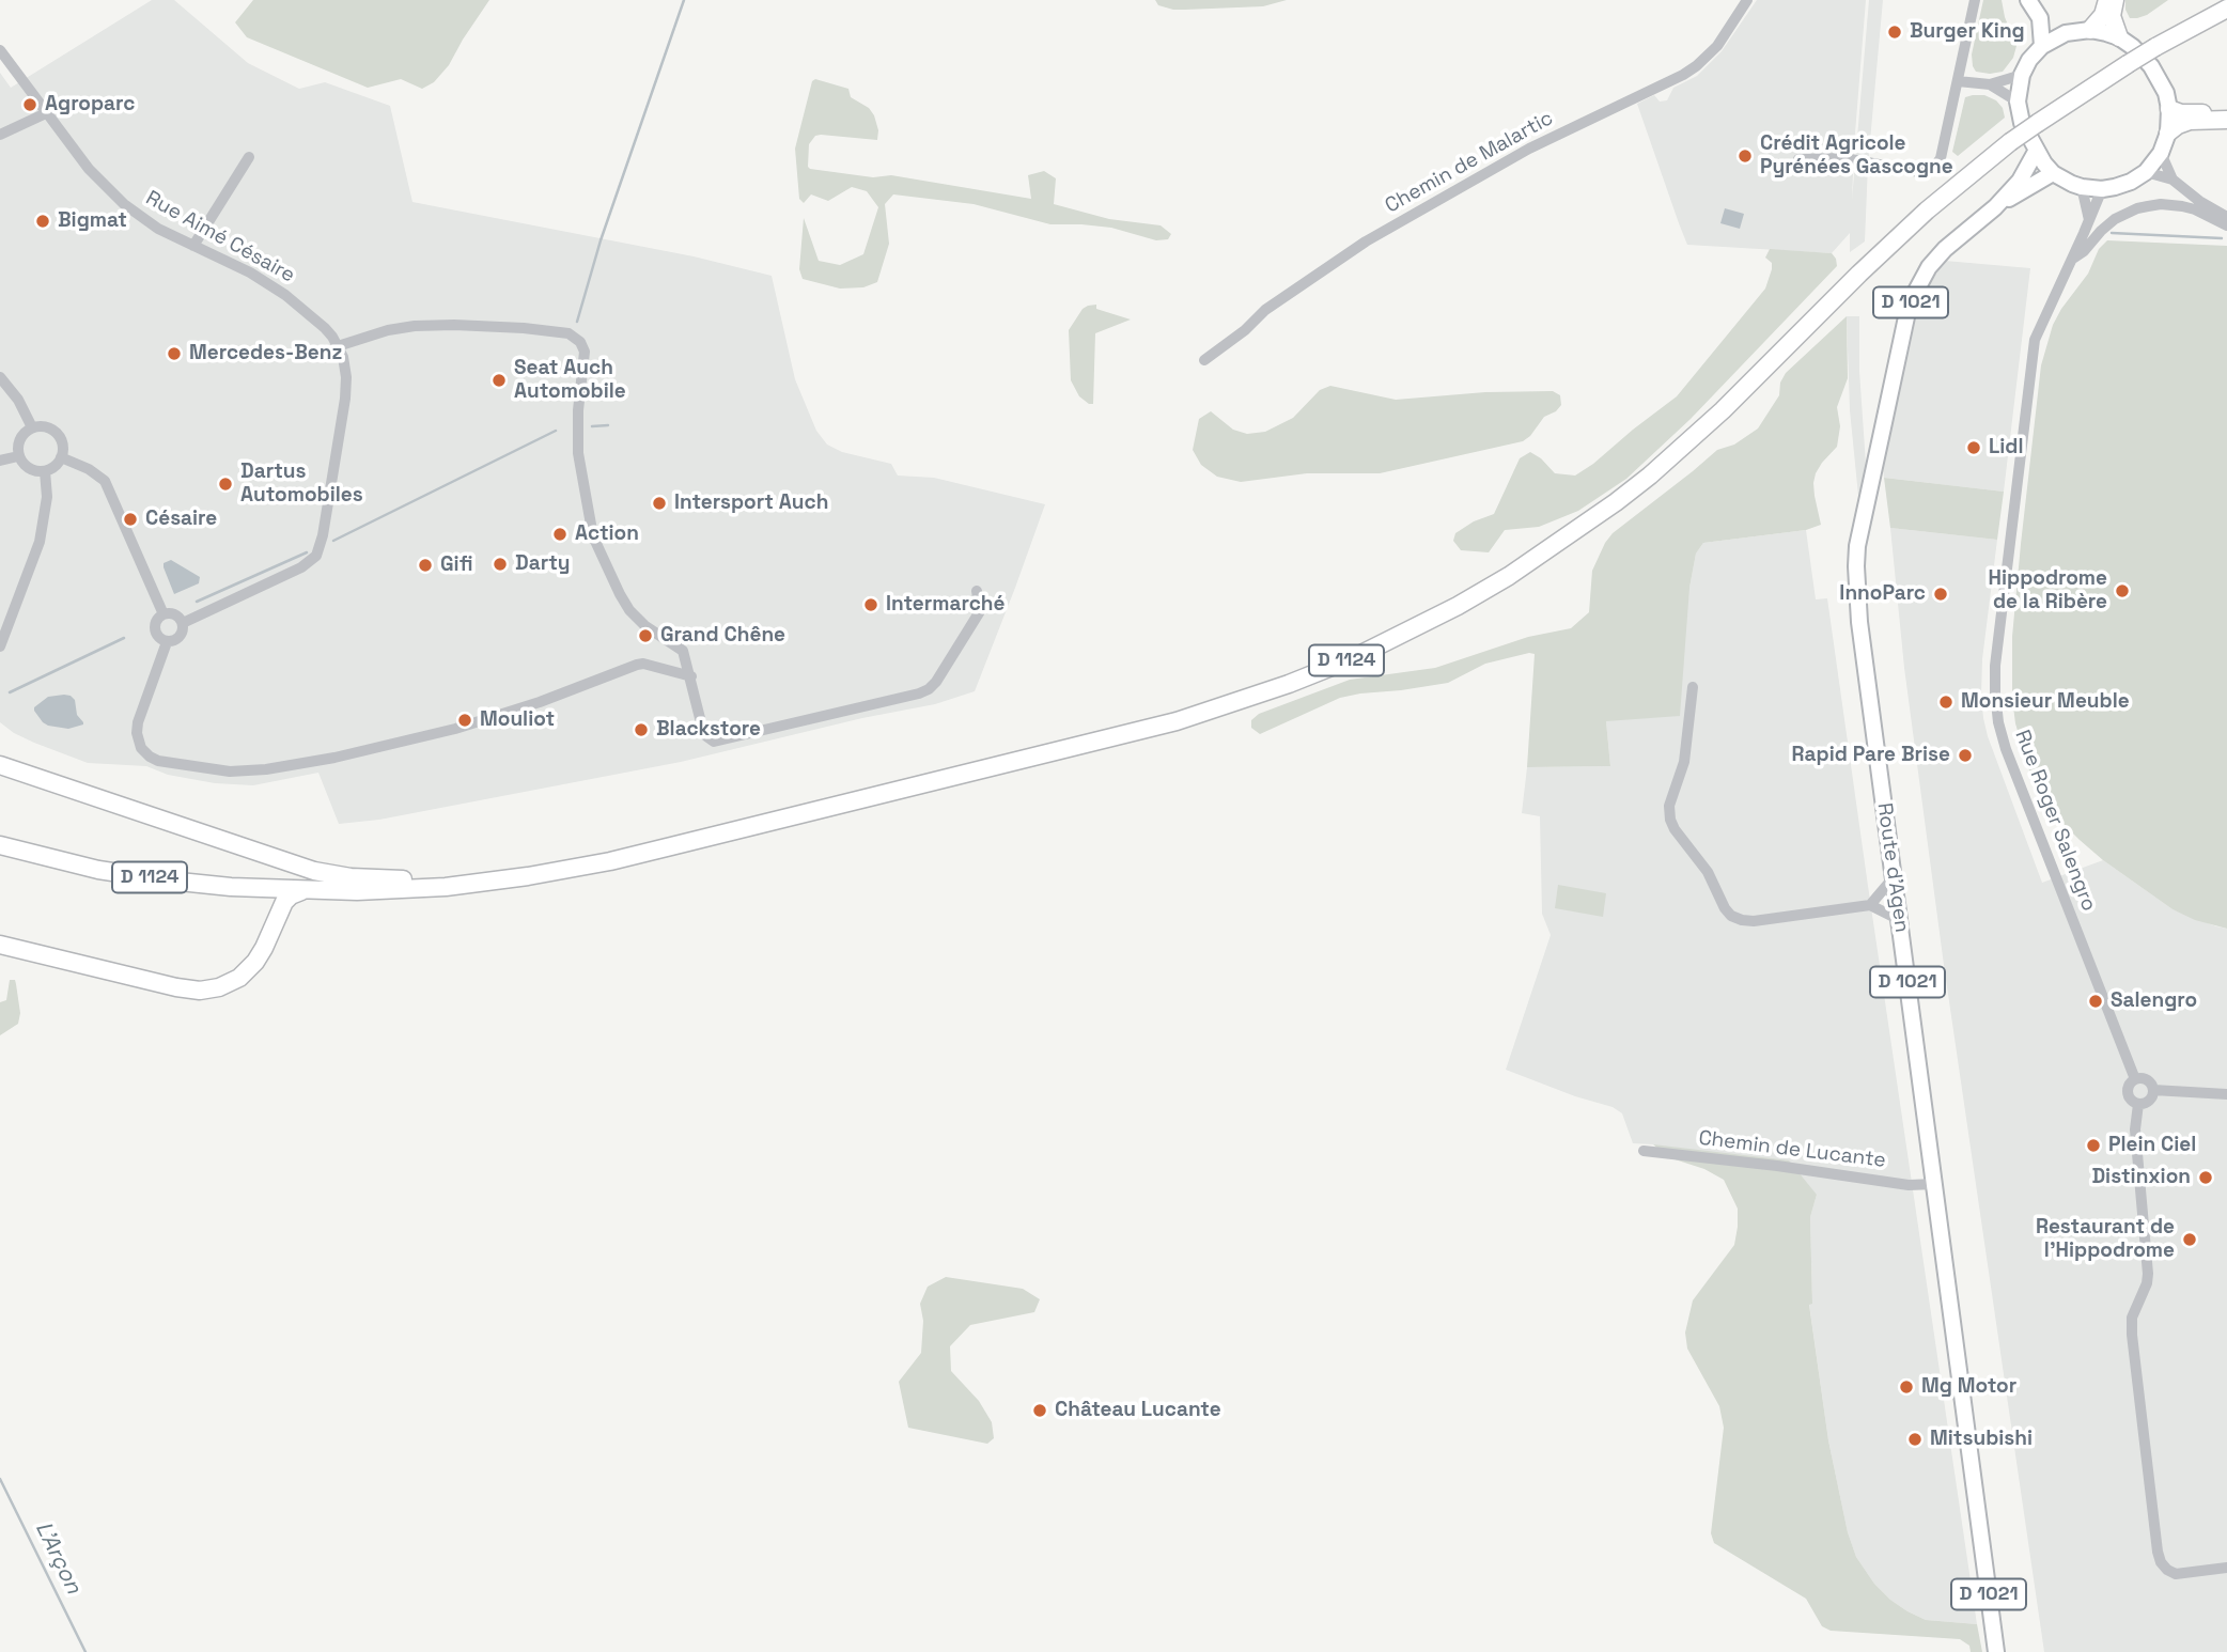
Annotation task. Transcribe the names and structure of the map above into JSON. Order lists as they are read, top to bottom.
{
  "streets": {
    "highway": ["D 1124"],
    "main road": ["D 1021", "Route d'Agen"],
    "street": [
      "Chemin de Malartic",
      "Rue Aimé Césaire",
      "Rue Roger Salengro",
      "Chemin de Lucante"
    ]
  },
  "crossings": [
    ["Rue Roger Salengro", "Route d'Agen"],
    ["Route d'Agen", "Chemin de Lucante"]
  ],
  "water": ["L'Arçon"],
  "places": [
    "Burger King",
    "Agroparc",
    "Crédit Agricole Pyrénées Gascogne",
    "Bigmat",
    "Mercedes-Benz",
    "Seat Auch Automobile",
    "Lidl",
    "Dartus Automobiles",
    "Intersport Auch",
    "Césaire",
    "Action",
    "Darty",
    "Gifi",
    "Hippodrome de la Ribère",
    "InnoParc",
    "Intermarché",
    "Grand Chêne",
    "Monsieur Meuble",
    "Mouliot",
    "Blackstore",
    "Rapid Pare Brise",
    "Salengro",
    "Plein Ciel",
    "Distinxion",
    "Restaurant de l'Hippodrome",
    "Mg Motor",
    "Château Lucante",
    "Mitsubishi"
  ]
}
